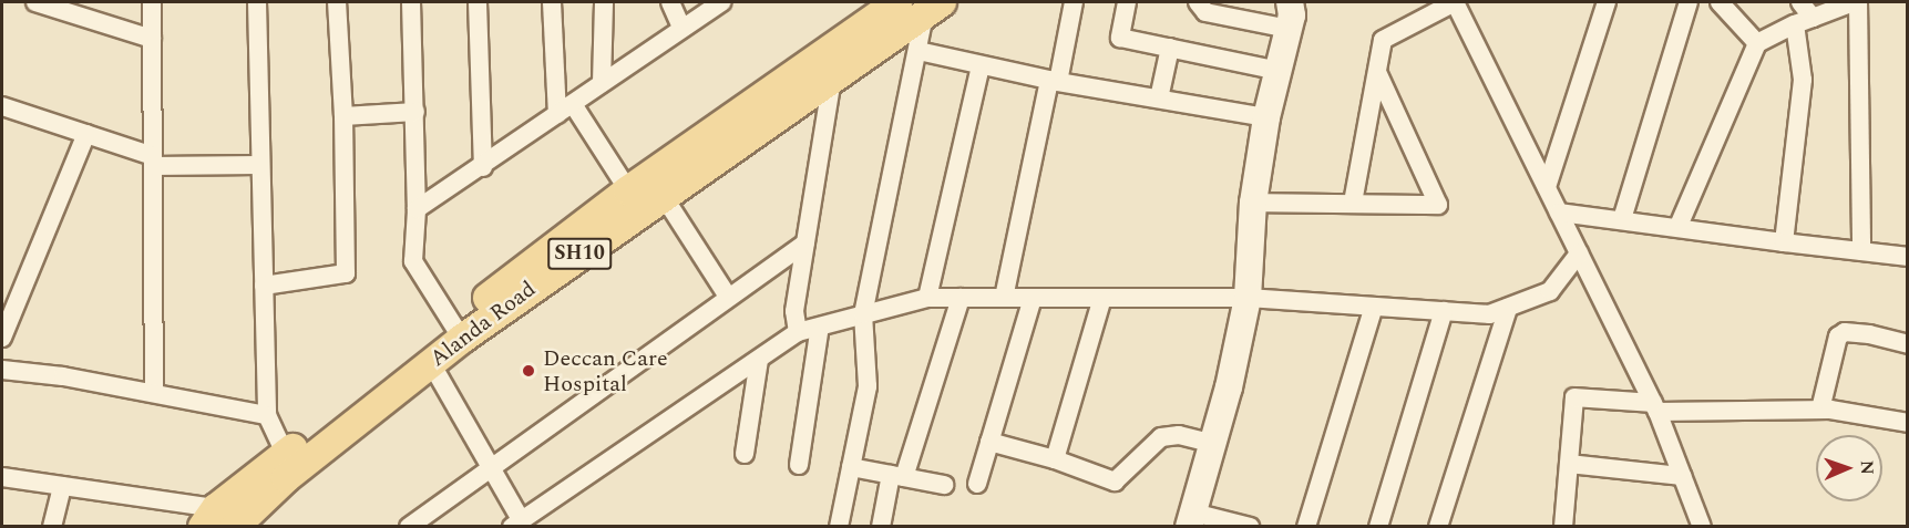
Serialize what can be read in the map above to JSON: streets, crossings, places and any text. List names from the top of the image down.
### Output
{
  "streets": {
    "main road": ["SH10", "Alanda Road"]
  },
  "places": ["Deccan Care Hospital"],
  "north": "right"
}
